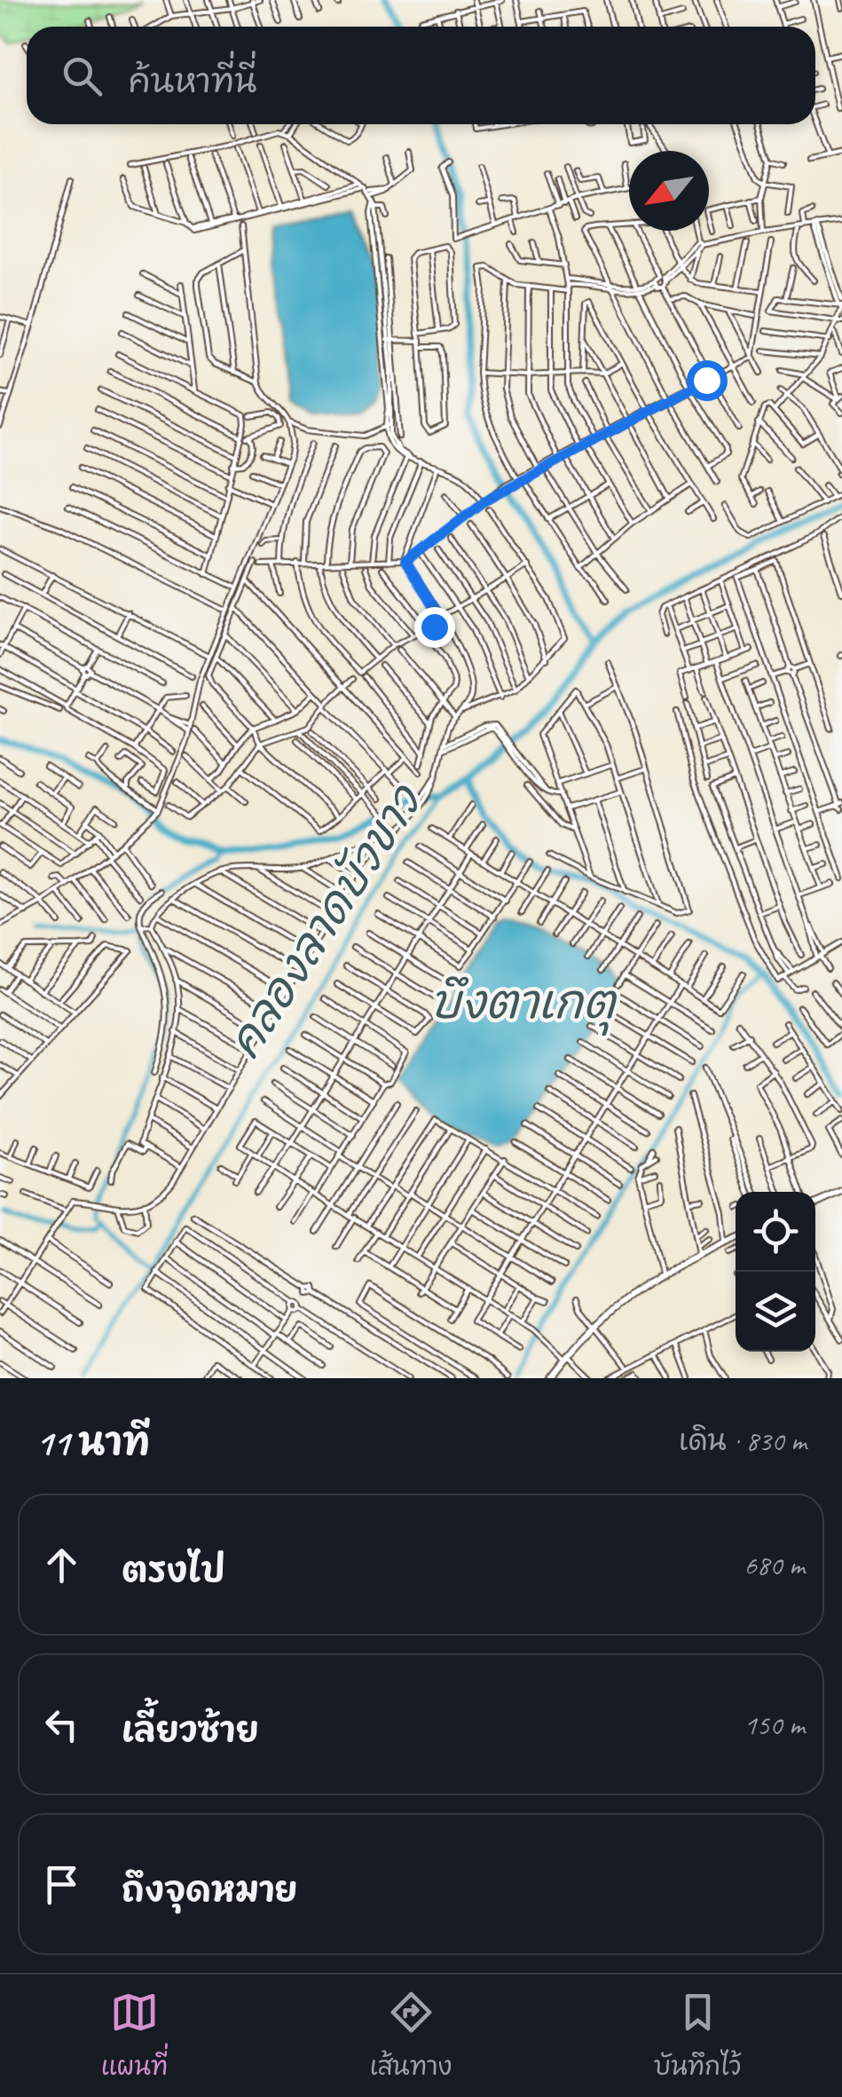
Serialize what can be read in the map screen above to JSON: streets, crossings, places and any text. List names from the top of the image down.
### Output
{
  "water": ["คลองลาดบัวขาว", "บึงตาเกตุ"],
  "north": "bottom left",
  "page": {
    "search": "ค้นหาที่นี่",
    "heading": ["11 นาที", "เดิน · 830 m"],
    "list": [
      ["ตรงไป", "680 m"],
      ["เลี้ยวซ้าย", "150 m"],
      "ถึงจุดหมาย"
    ],
    "nav": ["แผนที่", "เส้นทาง", "บันทึกไว้"]
  }
}
